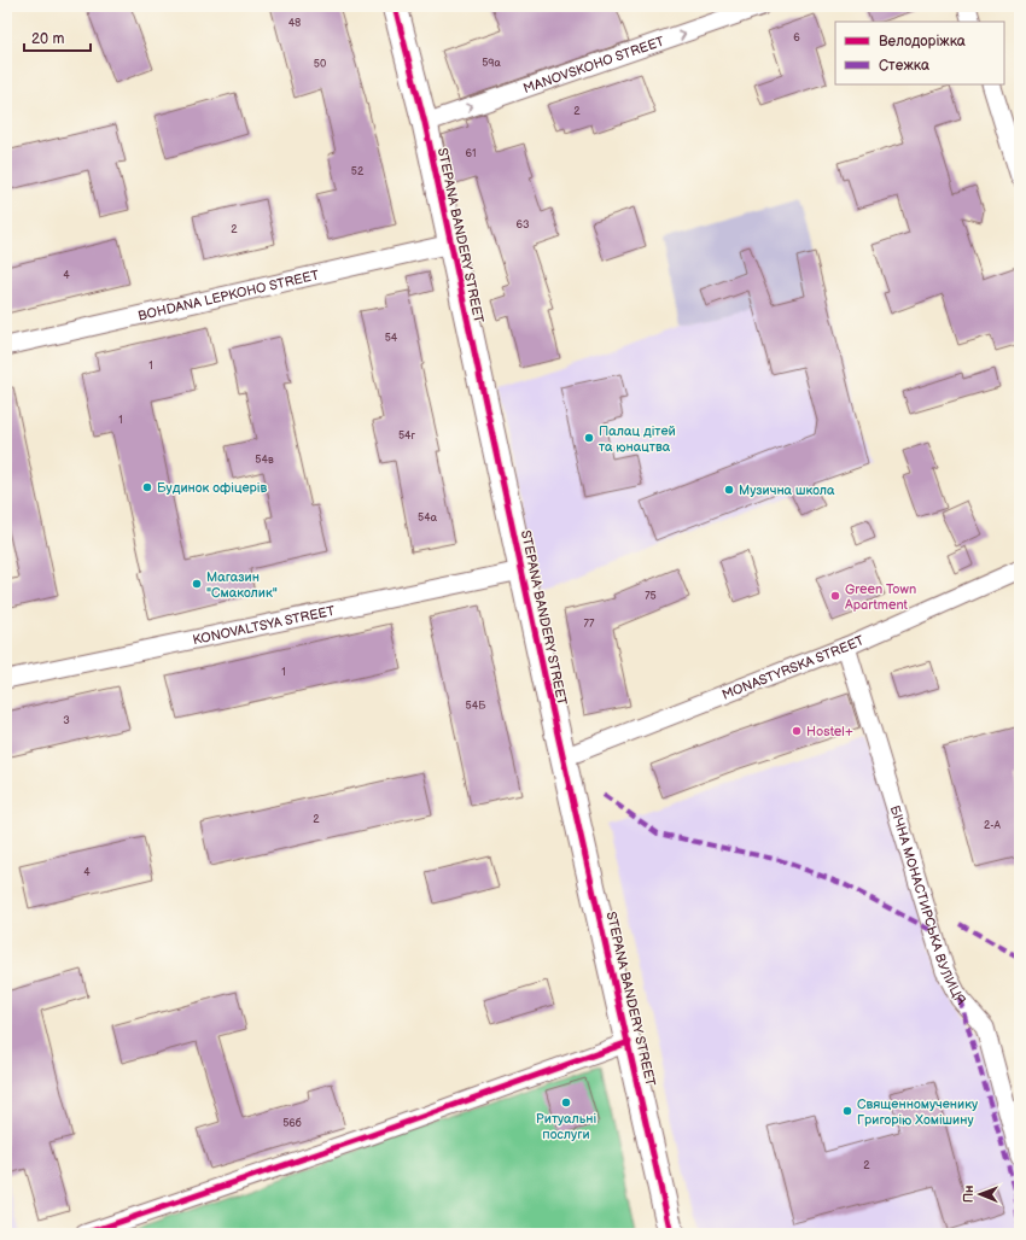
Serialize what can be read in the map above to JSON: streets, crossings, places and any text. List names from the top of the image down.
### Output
{
  "streets": {
    "street": [
      "MANOVSKOHO STREET",
      "STEPANA BANDERY STREET",
      "BOHDANA LEPKOHO STREET",
      "KONOVALTSYA STREET",
      "MONASTYRSKA STREET",
      "БІЧНА МОНАСТИРСЬКА ВУЛИЦЯ"
    ]
  },
  "crossings": [
    ["MANOVSKOHO STREET", "STEPANA BANDERY STREET"],
    ["STEPANA BANDERY STREET", "BOHDANA LEPKOHO STREET"],
    ["STEPANA BANDERY STREET", "KONOVALTSYA STREET"],
    ["STEPANA BANDERY STREET", "MONASTYRSKA STREET"],
    ["MONASTYRSKA STREET", "БІЧНА МОНАСТИРСЬКА ВУЛИЦЯ"]
  ],
  "one_way": ["MANOVSKOHO STREET"],
  "places": [
    "Палац дітей та юнацтва",
    "Будинок офіцерів",
    "Музична школа",
    "Магазин \"Смаколик\"",
    "Green Town Apartment",
    "Hostel+",
    "Ритуальні послуги",
    "Священномученику Григорію Хомішину"
  ],
  "house_numbers": [
    "48",
    "6",
    "59а",
    "50",
    "2",
    "61",
    "52",
    "63",
    "2",
    "4",
    "54",
    "1",
    "1",
    "54г",
    "54в",
    "54а",
    "75",
    "77",
    "1",
    "54Б",
    "3",
    "2",
    "2-А",
    "4",
    "56б",
    "2"
  ],
  "legend": ["Велодоріжка", "Стежка"],
  "scale_bar": "20 m",
  "north": "left"
}
